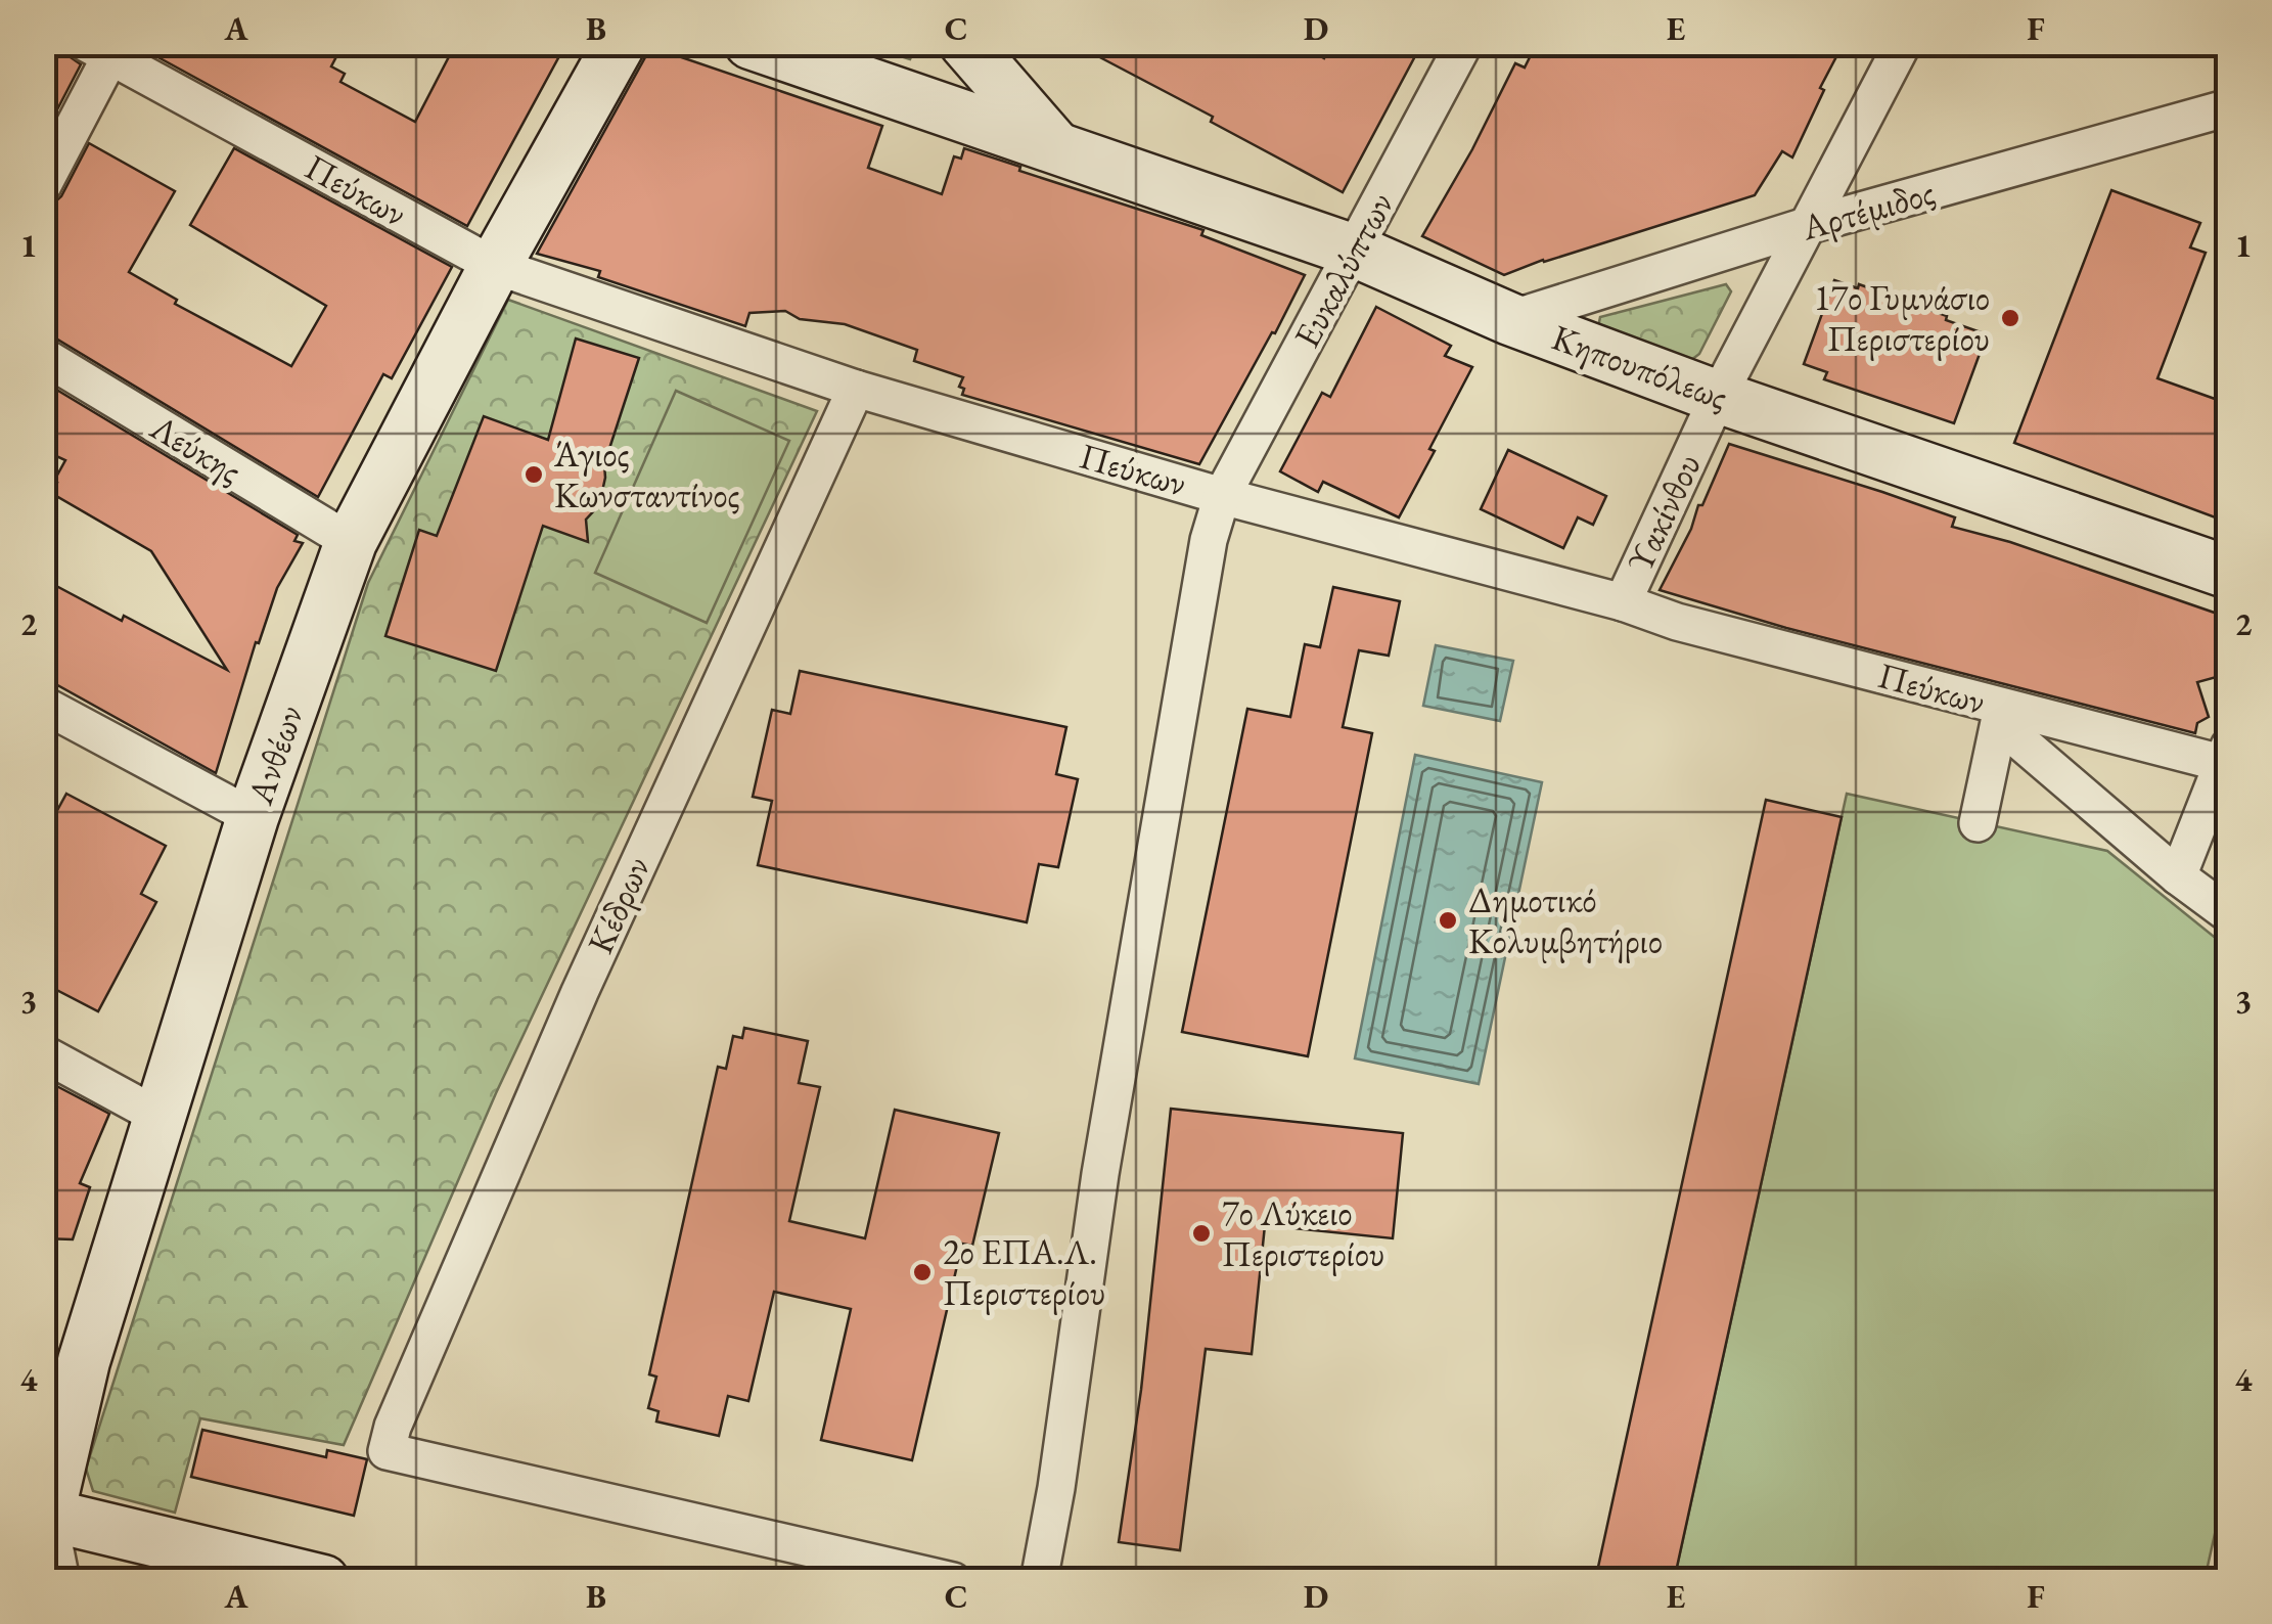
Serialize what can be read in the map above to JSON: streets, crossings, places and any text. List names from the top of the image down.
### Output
{
  "streets": {
    "street": [
      "Πεύκων",
      "Αρτέμιδος",
      "Ευκαλύπτων",
      "Κηπουπόλεως",
      "Λεύκης",
      "Υακίνθου",
      "Ανθέων",
      "Κέδρων"
    ]
  },
  "crossings": [
    ["Πεύκων", "Ευκαλύπτων"],
    ["Πεύκων", "Υακίνθου"],
    ["Πεύκων", "Ανθέων"],
    ["Πεύκων", "Κέδρων"],
    ["Αρτέμιδος", "Κηπουπόλεως"],
    ["Αρτέμιδος", "Υακίνθου"],
    ["Ευκαλύπτων", "Κηπουπόλεως"],
    ["Κηπουπόλεως", "Υακίνθου"],
    ["Λεύκης", "Ανθέων"]
  ],
  "places": [
    "17ο Γυμνάσιο Περιστερίου",
    "Άγιος Κωνσταντίνος",
    "Δημοτικό Κολυμβητήριο",
    "7ο Λύκειο Περιστερίου",
    "2ο ΕΠΑ.Λ. Περιστερίου"
  ],
  "grid": {
    "columns": [
      "A",
      "B",
      "C",
      "D",
      "E",
      "F"
    ],
    "rows": [
      "1",
      "2",
      "3",
      "4"
    ]
  }
}
